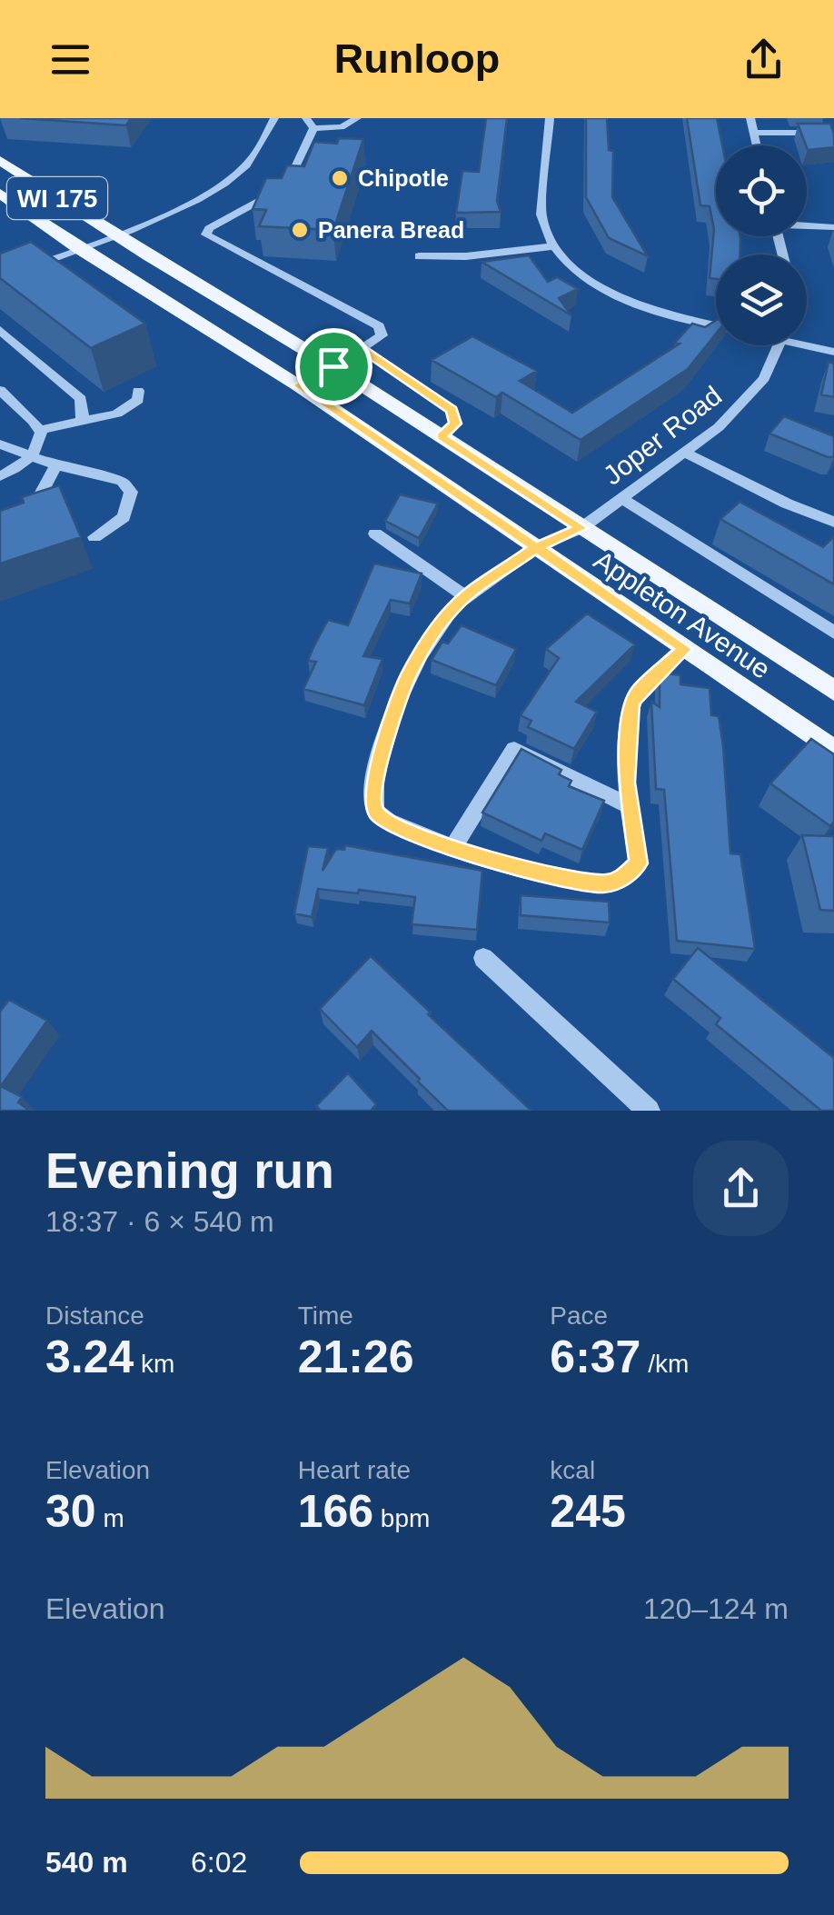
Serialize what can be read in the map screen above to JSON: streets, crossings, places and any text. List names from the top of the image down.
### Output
{
  "streets": {
    "main road": ["WI 175", "Appleton Avenue"],
    "street": ["Joper Road"]
  },
  "crossings": [
    ["Joper Road", "Appleton Avenue"]
  ],
  "places": ["Chipotle", "Panera Bread"],
  "page": {
    "header": "Runloop",
    "heading": ["Evening run", "18:37 · 6 × 540 m"],
    "stats": [
      ["Distance", "3.24 km"],
      ["Time", "21:26"],
      ["Pace", "6:37 /km"],
      ["Elevation", "30 m"],
      ["Heart rate", "166 bpm"],
      ["kcal", "245"]
    ],
    "chart": ["Elevation", "120–124 m"],
    "list": [
      {
        "name": "540 m",
        "note": "6:02"
      }
    ]
  }
}
